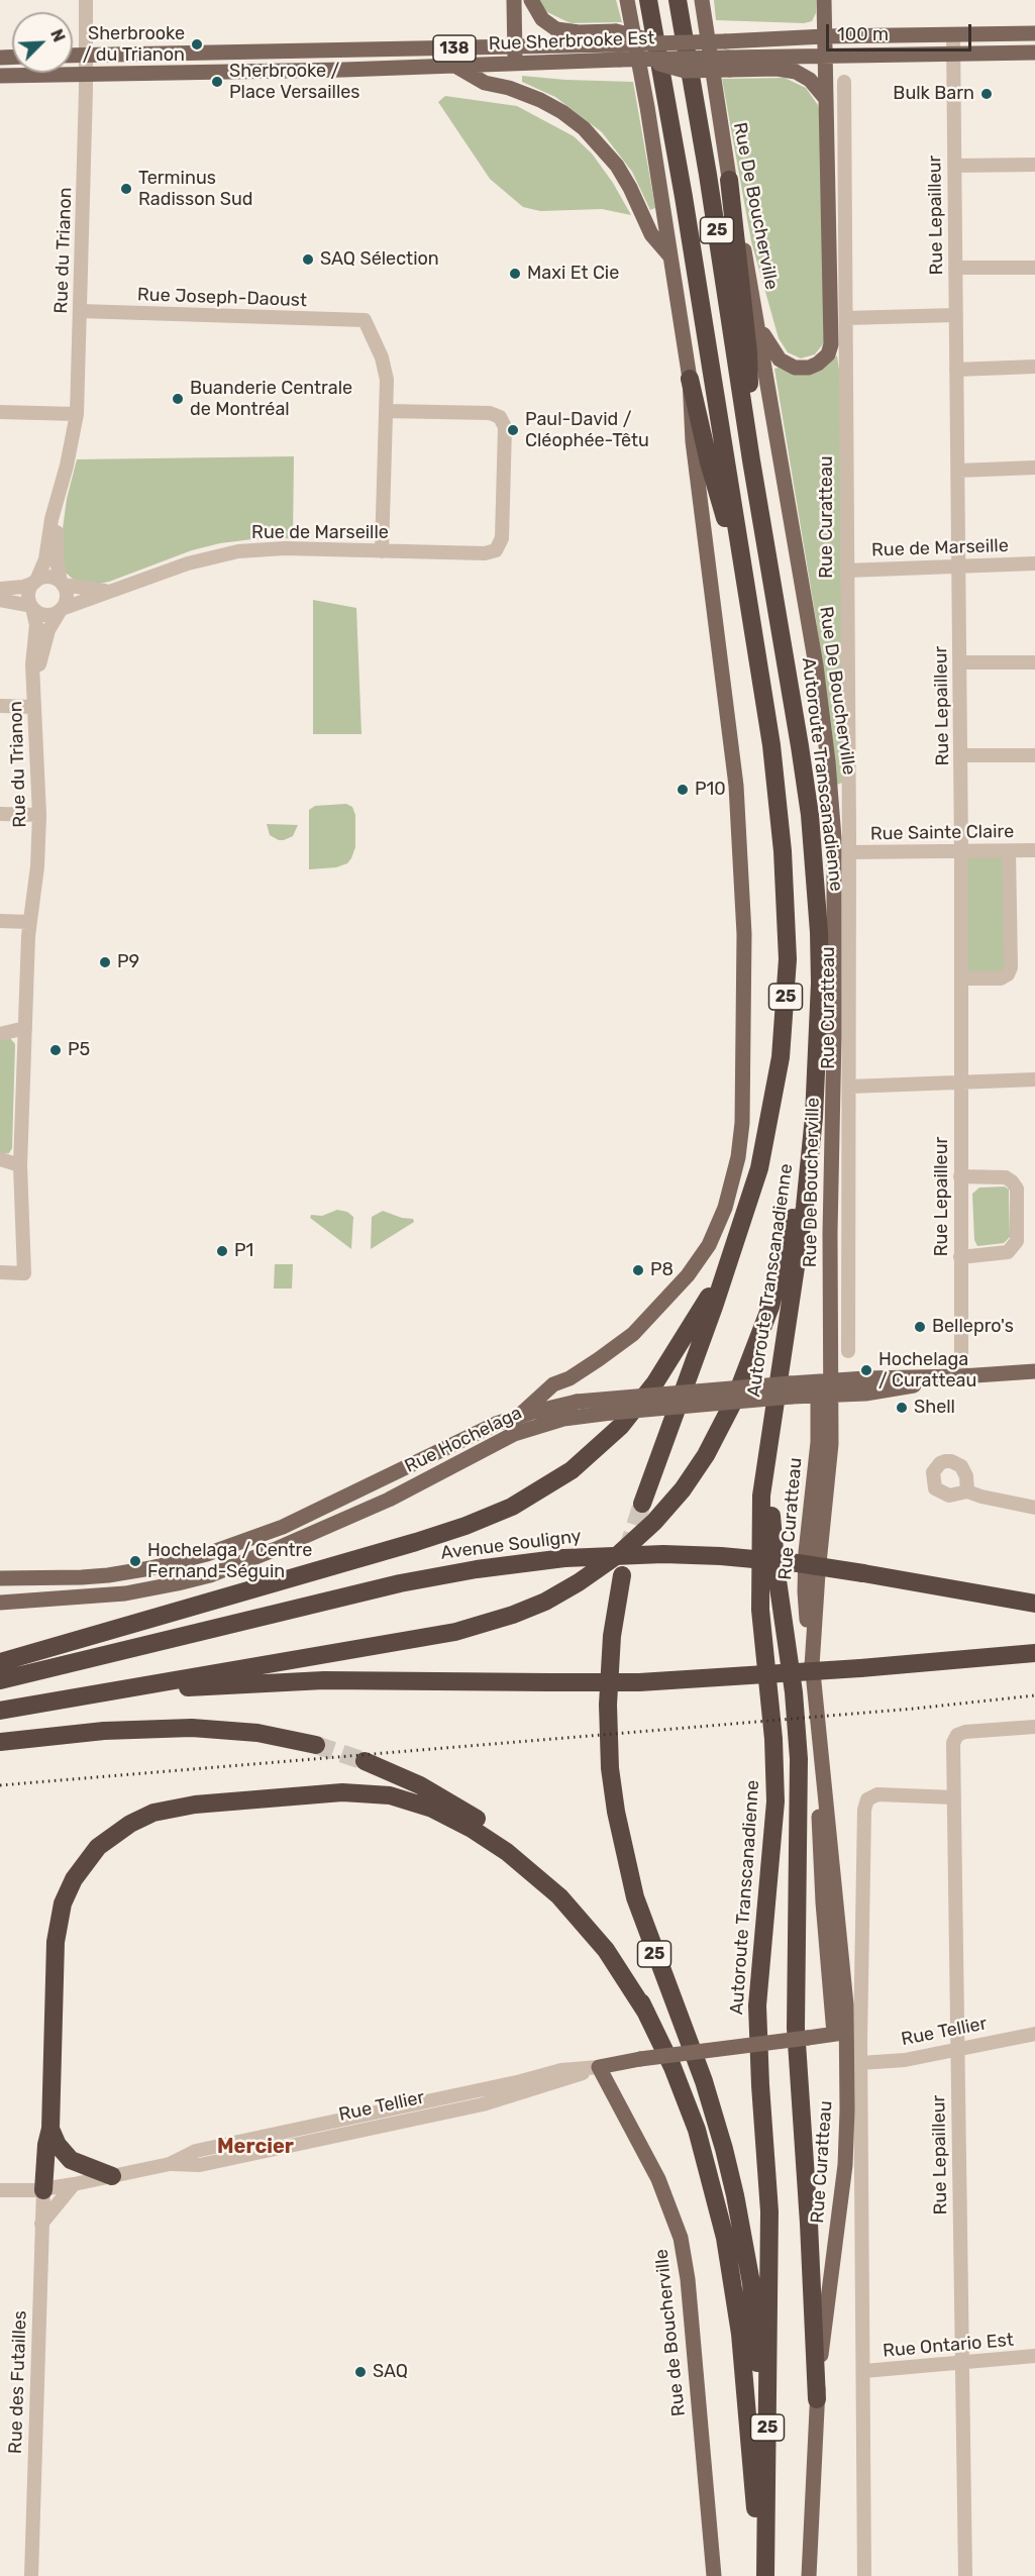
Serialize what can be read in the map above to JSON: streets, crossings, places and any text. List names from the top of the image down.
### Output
{
  "streets": {
    "highway": ["25", "Autoroute Transcanadienne", "Avenue Souligny"],
    "main road": [
      "Rue Sherbrooke Est",
      "138",
      "Rue De Boucherville",
      "Rue Curatteau",
      "Rue Hochelaga",
      "Rue Tellier",
      "Rue de Boucherville"
    ],
    "street": [
      "Rue Lepailleur",
      "Rue du Trianon",
      "Rue Joseph-Daoust",
      "Rue de Marseille",
      "Rue Sainte Claire",
      "Rue Ontario Est",
      "Rue des Futailles"
    ]
  },
  "crossings": [
    ["Rue Sherbrooke Est", "Rue Lepailleur"],
    ["Rue Sherbrooke Est", "Rue du Trianon"],
    ["Rue De Boucherville", "Rue Curatteau"],
    ["Rue De Boucherville", "Rue Hochelaga"],
    ["Rue Lepailleur", "Rue Curatteau"],
    ["Rue Lepailleur", "Rue de Marseille"],
    ["Rue Lepailleur", "Rue Sainte Claire"],
    ["Rue Lepailleur", "Rue Hochelaga"],
    ["Rue Lepailleur", "Rue Tellier"],
    ["Rue Lepailleur", "Rue Ontario Est"],
    ["Rue du Trianon", "Rue Joseph-Daoust"],
    ["Rue du Trianon", "Rue de Marseille"],
    ["Rue Joseph-Daoust", "Rue de Marseille"],
    ["Rue Curatteau", "Rue de Marseille"],
    ["Rue Curatteau", "Rue Sainte Claire"],
    ["Rue Curatteau", "Rue Hochelaga"],
    ["Rue Curatteau", "Rue Tellier"],
    ["Rue Curatteau", "Rue Ontario Est"],
    ["Autoroute Transcanadienne", "Rue Hochelaga"],
    ["Rue Tellier", "Rue de Boucherville"],
    ["Rue Tellier", "Rue des Futailles"]
  ],
  "districts": ["Mercier"],
  "places": [
    "Sherbrooke / du Trianon",
    "Sherbrooke / Place Versailles",
    "Bulk Barn",
    "Terminus Radisson Sud",
    "SAQ Sélection",
    "Maxi Et Cie",
    "Buanderie Centrale de Montréal",
    "Paul-David / Cléophée-Têtu",
    "P10",
    "P9",
    "P5",
    "P1",
    "P8",
    "Bellepro's",
    "Hochelaga / Curatteau",
    "Shell",
    "Hochelaga / Centre Fernand-Séguin",
    "SAQ"
  ],
  "scale_bar": "100 m",
  "north": "top right"
}
